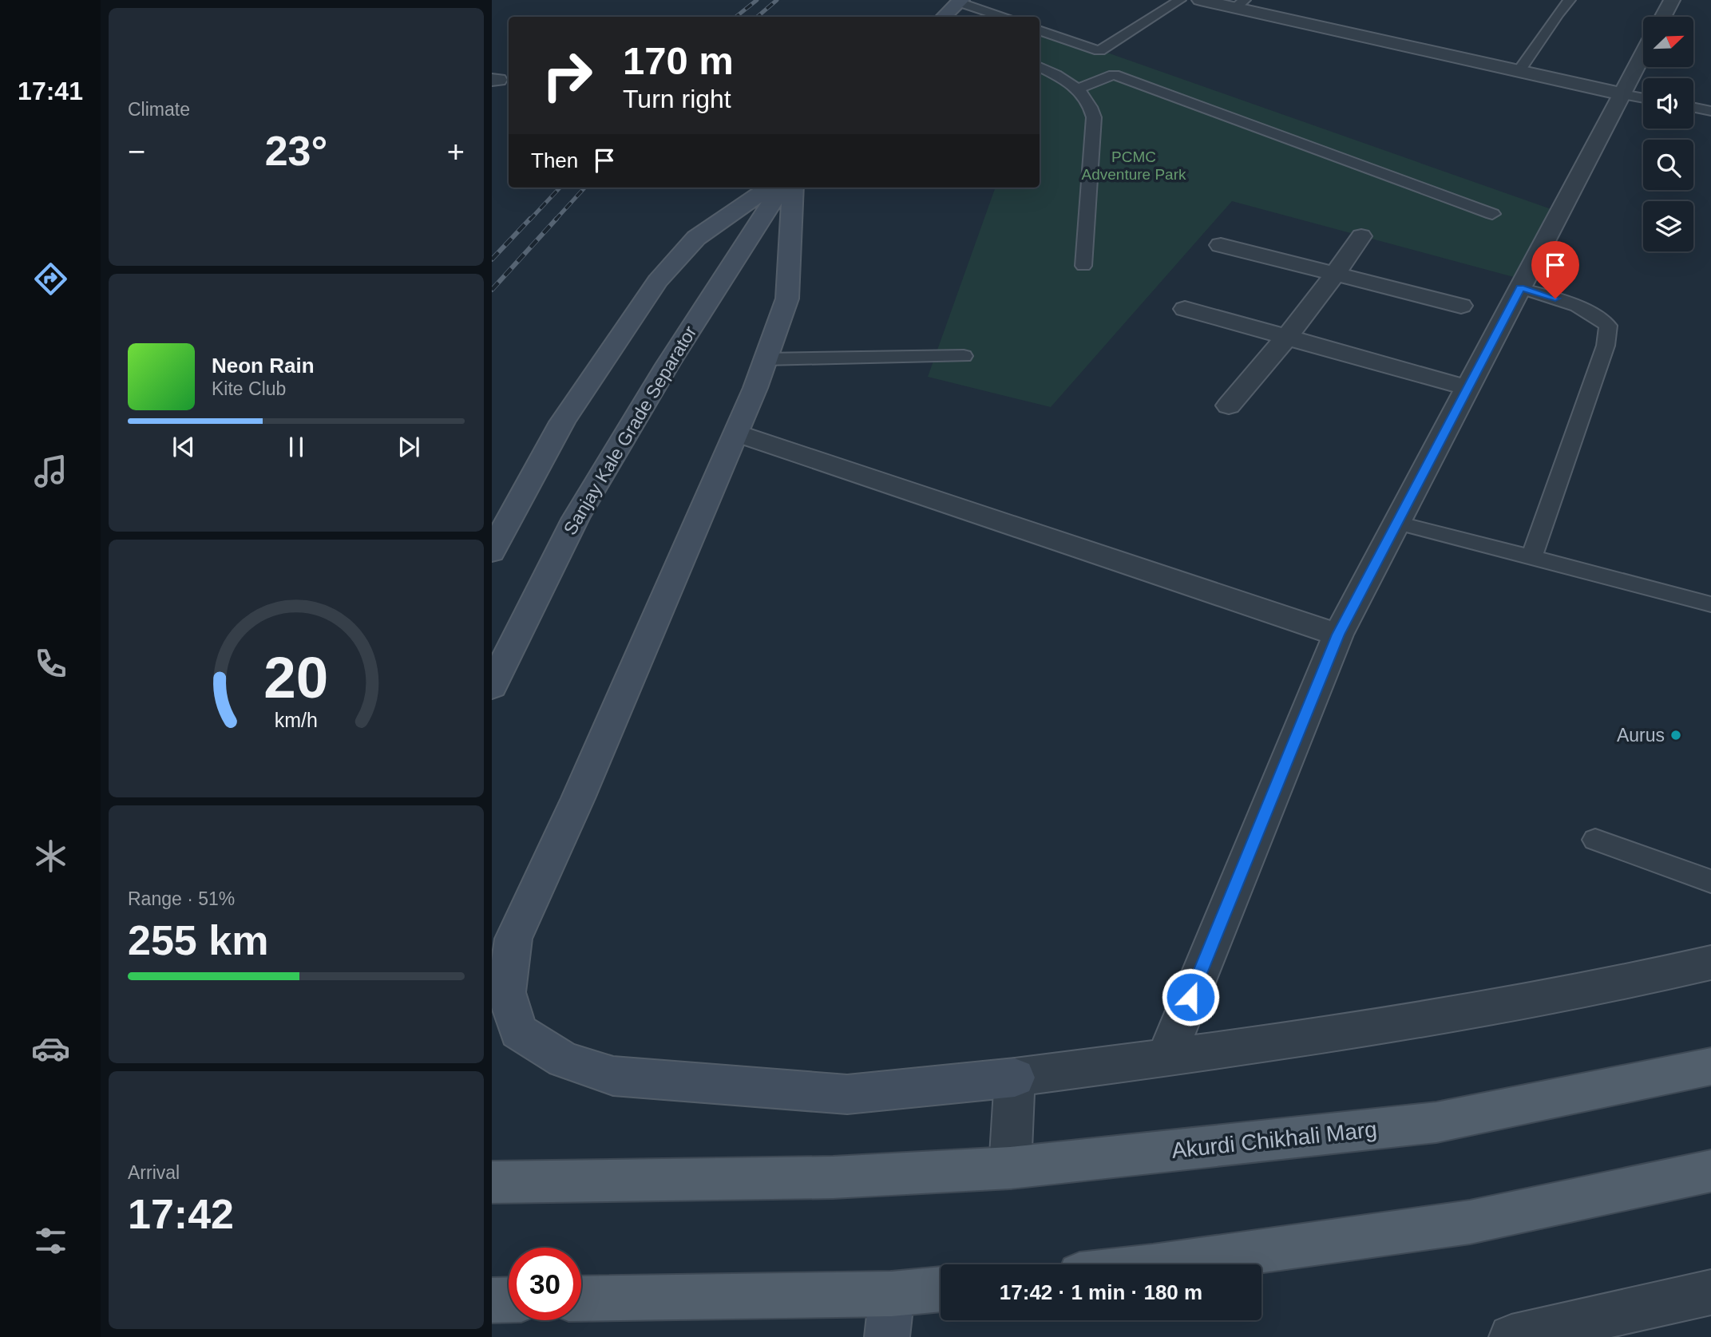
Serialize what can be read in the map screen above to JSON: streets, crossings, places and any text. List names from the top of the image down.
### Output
{
  "streets": {
    "main road": ["Sanjay Kale Grade Separator", "Akurdi Chikhali Marg"]
  },
  "parks": ["PCMC Adventure Park"],
  "places": ["Aurus"],
  "north": "top right",
  "page": {
    "tabs": "17:41",
    "tile": [
      "Climate",
      ["Range · 51%", "255 km"],
      ["Arrival", "17:42"]
    ],
    "turn": ["170 m", "Turn right"],
    "heat": ["−", "23°", "+"],
    "then": "Then",
    "song": ["Neon Rain", "Kite Club"],
    "limit": "30",
    "trip": "17:42 · 1 min · 180 m",
    "gauge": ["20", "km/h"]
  }
}
